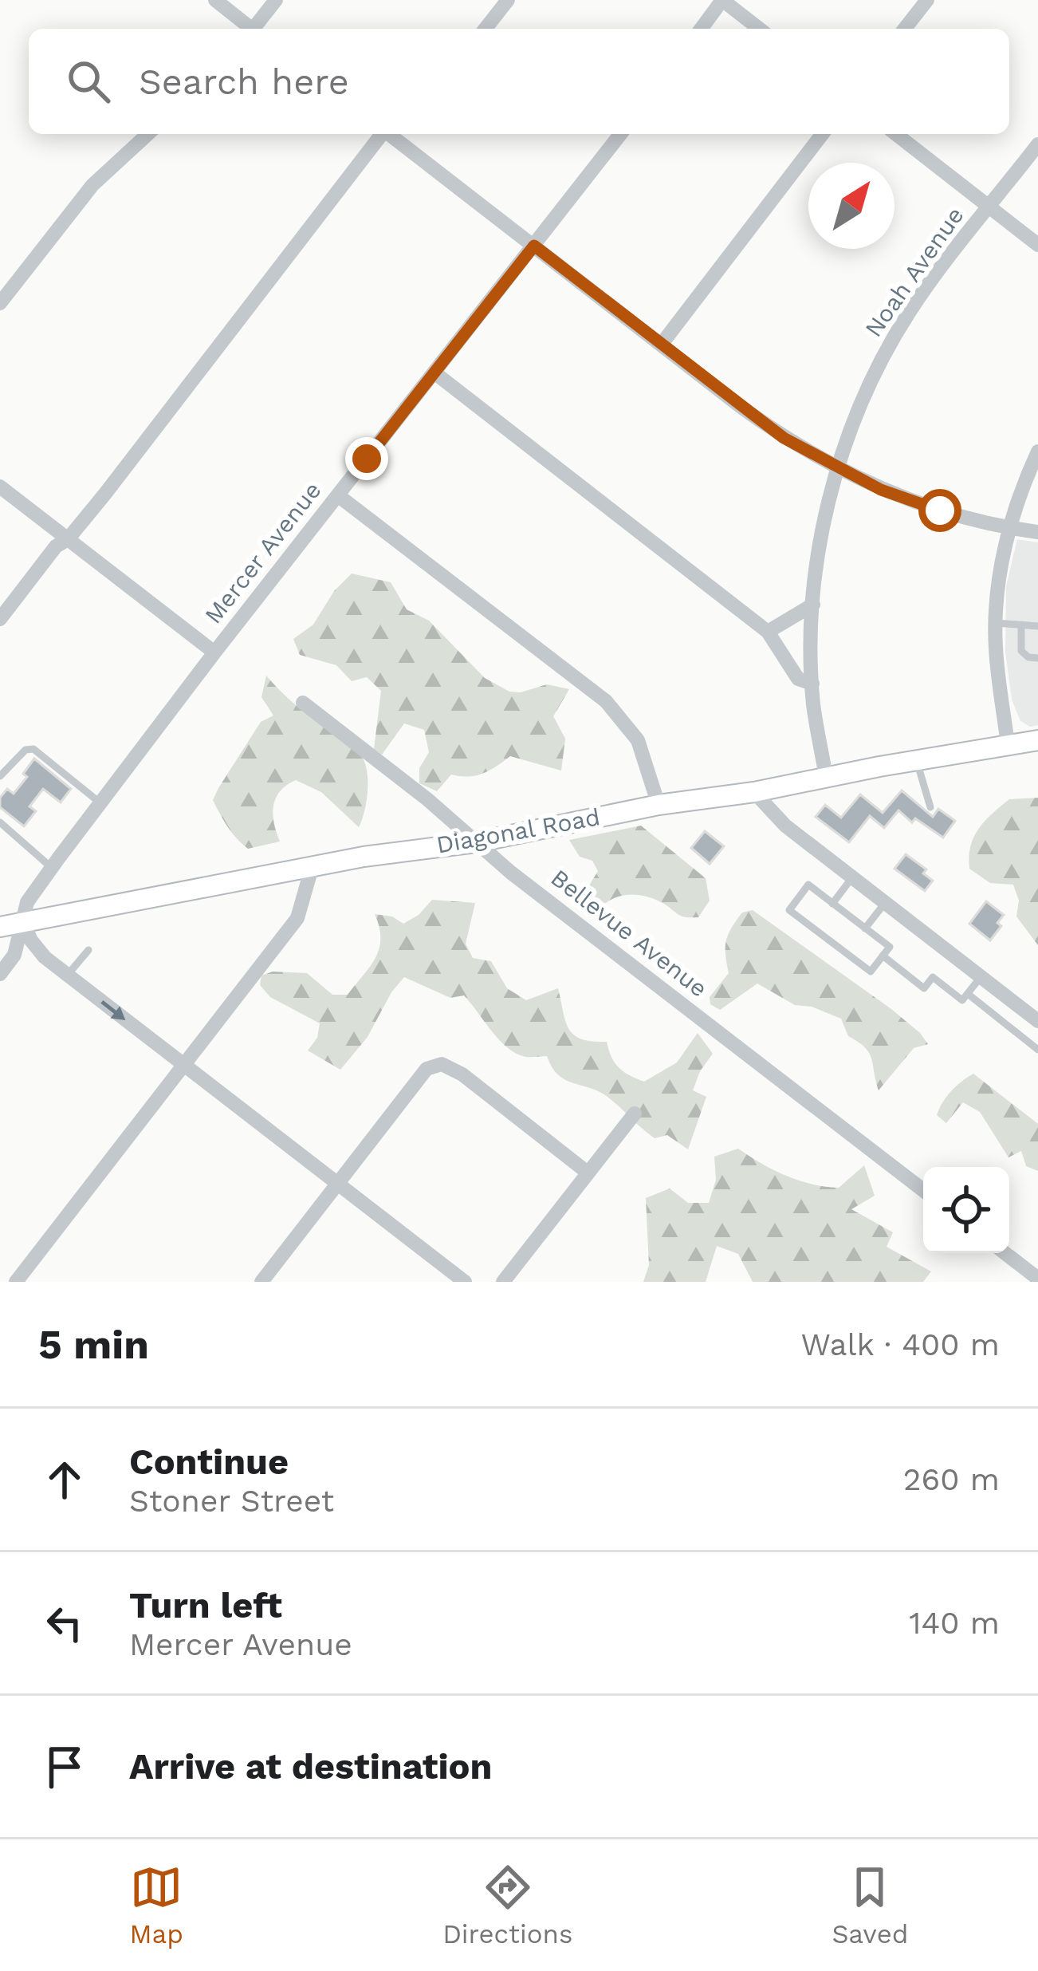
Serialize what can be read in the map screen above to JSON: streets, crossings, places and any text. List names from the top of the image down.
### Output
{
  "streets": {
    "street": [
      "Noah Avenue",
      "Mercer Avenue",
      "Diagonal Road",
      "Bellevue Avenue"
    ]
  },
  "crossings": [
    ["Noah Avenue", "Diagonal Road"],
    ["Mercer Avenue", "Diagonal Road"],
    ["Diagonal Road", "Bellevue Avenue"]
  ],
  "north": "top right",
  "page": {
    "search": "Search here",
    "heading": ["5 min", "Walk · 400 m"],
    "list": [
      ["Continue", "Stoner Street", "260 m"],
      ["Turn left", "Mercer Avenue", "140 m"],
      "Arrive at destination"
    ],
    "nav": ["Map", "Directions", "Saved"]
  }
}
